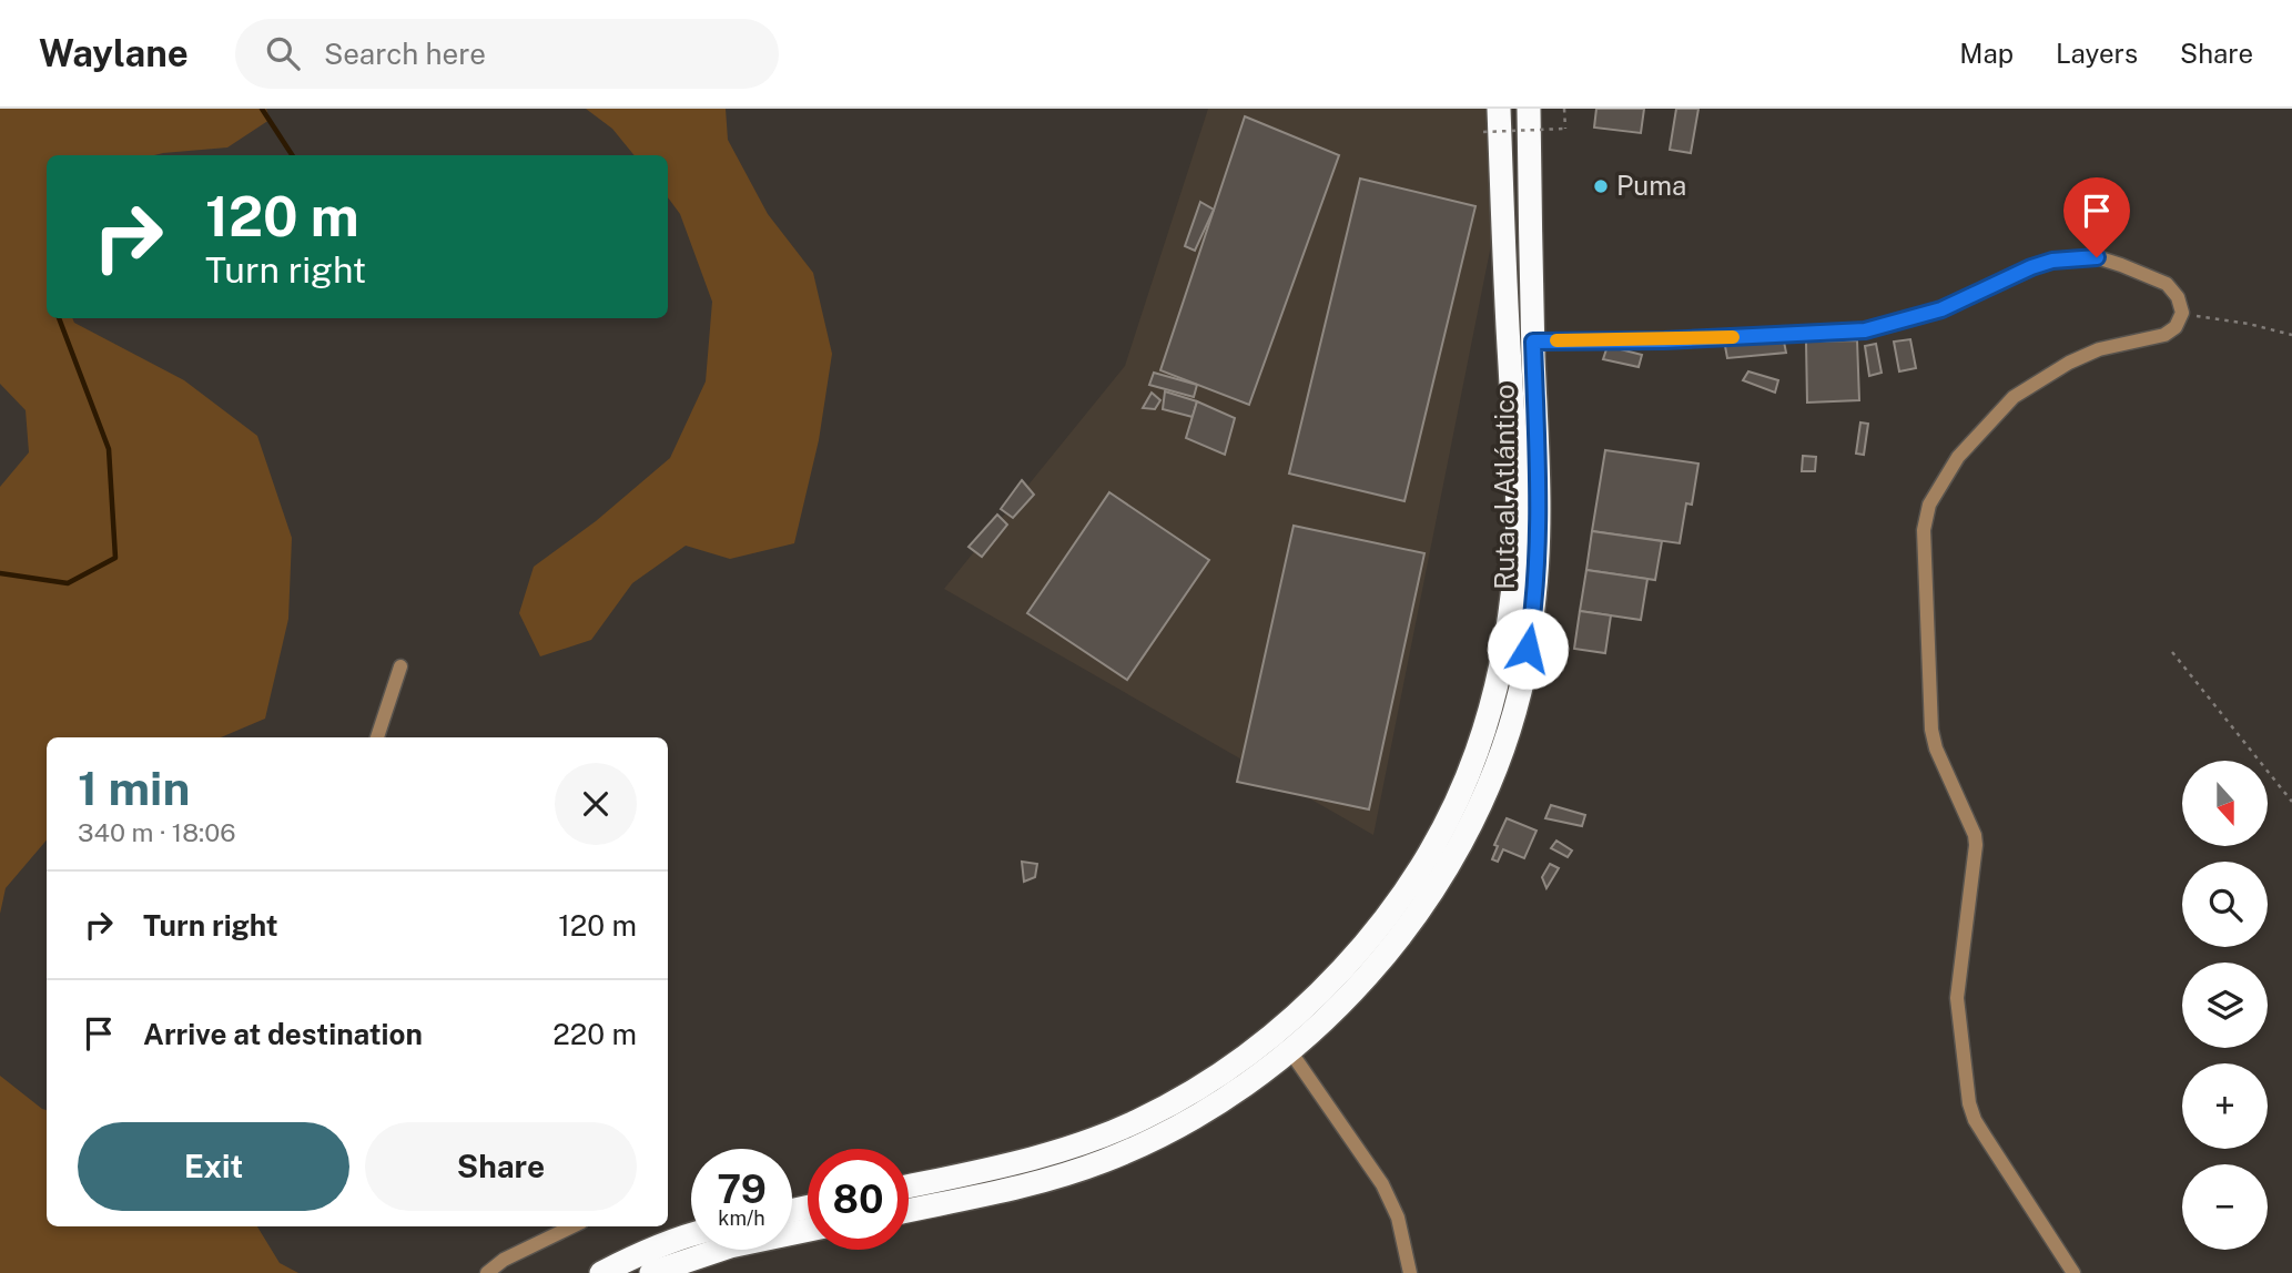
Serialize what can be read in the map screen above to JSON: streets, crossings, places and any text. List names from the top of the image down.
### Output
{
  "streets": {
    "highway": ["Ruta al Atlántico"]
  },
  "places": ["Puma"],
  "north": "bottom",
  "page": {
    "header": "Waylane",
    "search": "Search here",
    "nav": ["Map", "Layers", "Share"],
    "turn": ["120 m", "Turn right"],
    "heading": ["1 min", "340 m · 18:06"],
    "map_buttons": ["+", "−"],
    "list": [
      {
        "name": "Turn right",
        "value": "120 m"
      },
      {
        "name": "Arrive at destination",
        "value": "220 m"
      }
    ],
    "buttons": ["Exit", "Share"],
    "speed": "79 km/h",
    "limit": "80"
  }
}
